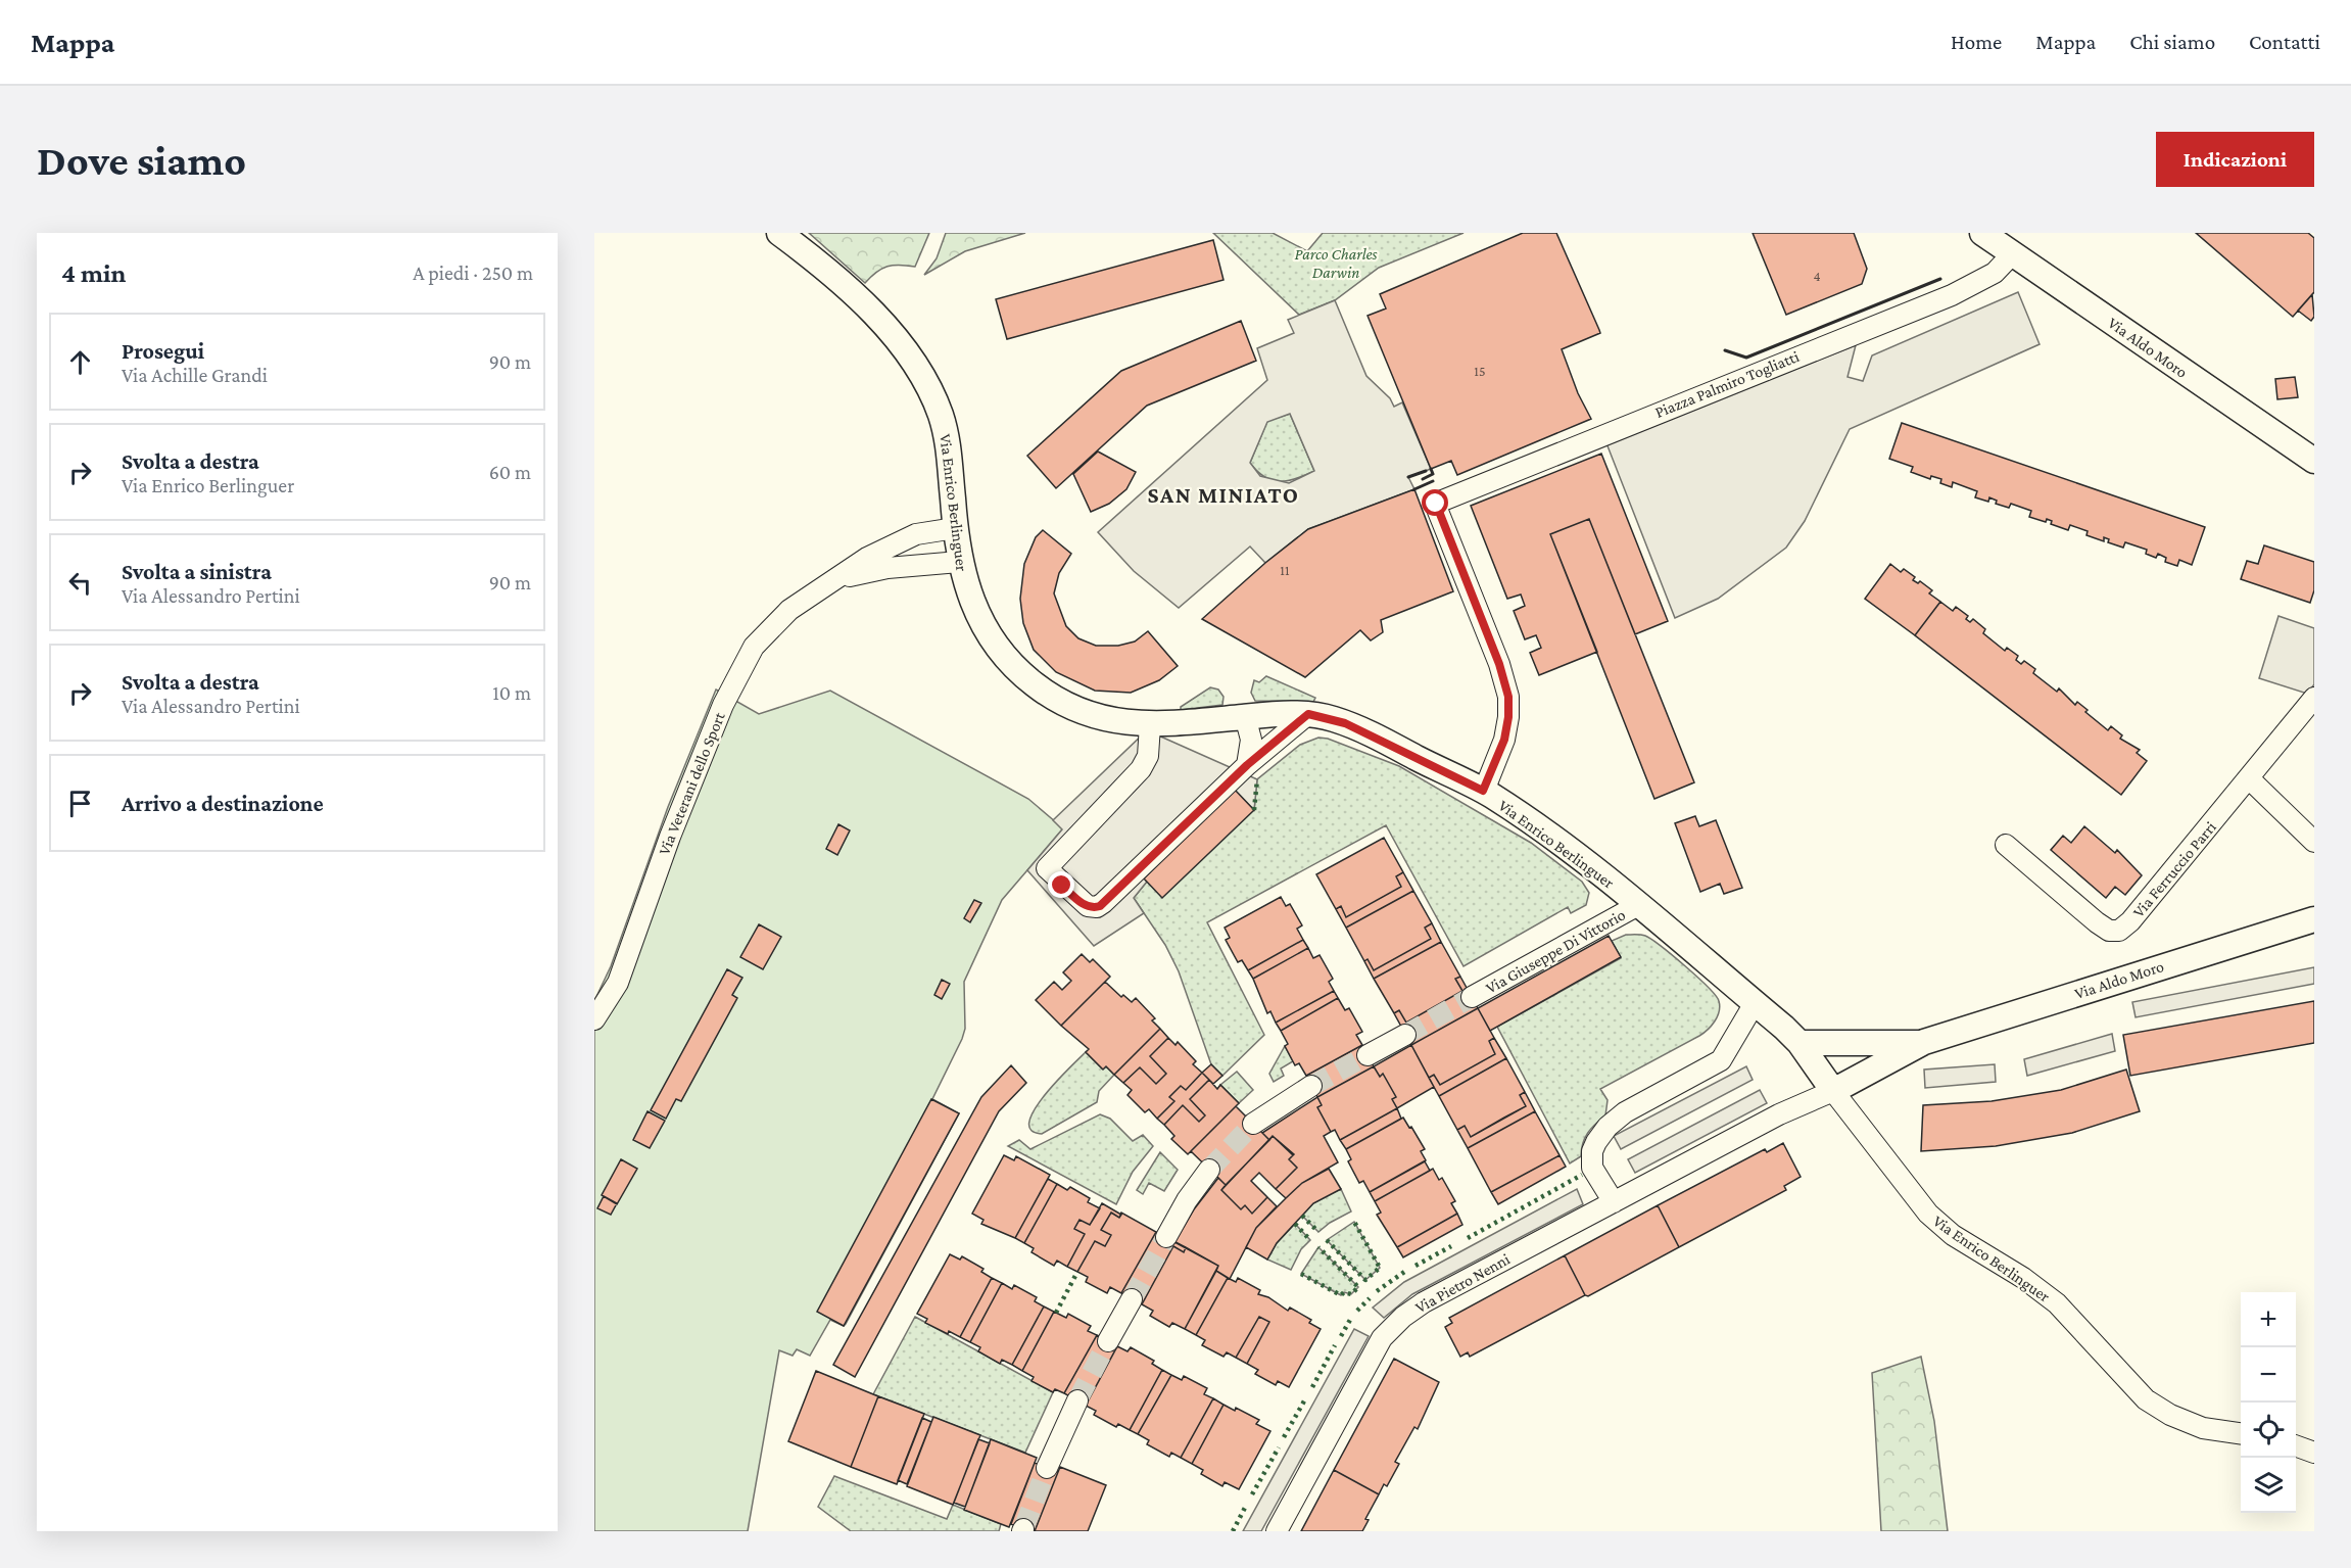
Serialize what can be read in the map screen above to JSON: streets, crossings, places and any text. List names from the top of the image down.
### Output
{
  "streets": {
    "street": [
      "Via Aldo Moro",
      "Piazza Palmiro Togliatti",
      "Via Enrico Berlinguer",
      "Via Veterani dello Sport",
      "Via Ferruccio Parri",
      "Via Giuseppe Di Vittorio",
      "Via Pietro Nenni"
    ]
  },
  "crossings": [
    ["Via Aldo Moro", "Piazza Palmiro Togliatti"],
    ["Via Aldo Moro", "Via Enrico Berlinguer"],
    ["Via Aldo Moro", "Via Pietro Nenni"],
    ["Piazza Palmiro Togliatti", "Via Enrico Berlinguer"],
    ["Via Enrico Berlinguer", "Via Veterani dello Sport"],
    ["Via Enrico Berlinguer", "Via Giuseppe Di Vittorio"],
    ["Via Enrico Berlinguer", "Via Pietro Nenni"]
  ],
  "districts": ["SAN MINIATO"],
  "parks": ["Parco Charles Darwin"],
  "house_numbers": ["4", "15", "11"],
  "page": {
    "header": "Mappa",
    "nav": [
      "Home",
      "Mappa",
      "Chi siamo",
      "Contatti"
    ],
    "buttons": "Indicazioni",
    "title": "Dove siamo",
    "heading": ["4 min", "A piedi · 250 m"],
    "list": [
      ["Prosegui", "Via Achille Grandi", "90 m"],
      ["Svolta a destra", "Via Enrico Berlinguer", "60 m"],
      ["Svolta a sinistra", "Via Alessandro Pertini", "90 m"],
      ["Svolta a destra", "Via Alessandro Pertini", "10 m"],
      "Arrivo a destinazione"
    ],
    "map_buttons": ["+", "−"]
  }
}
